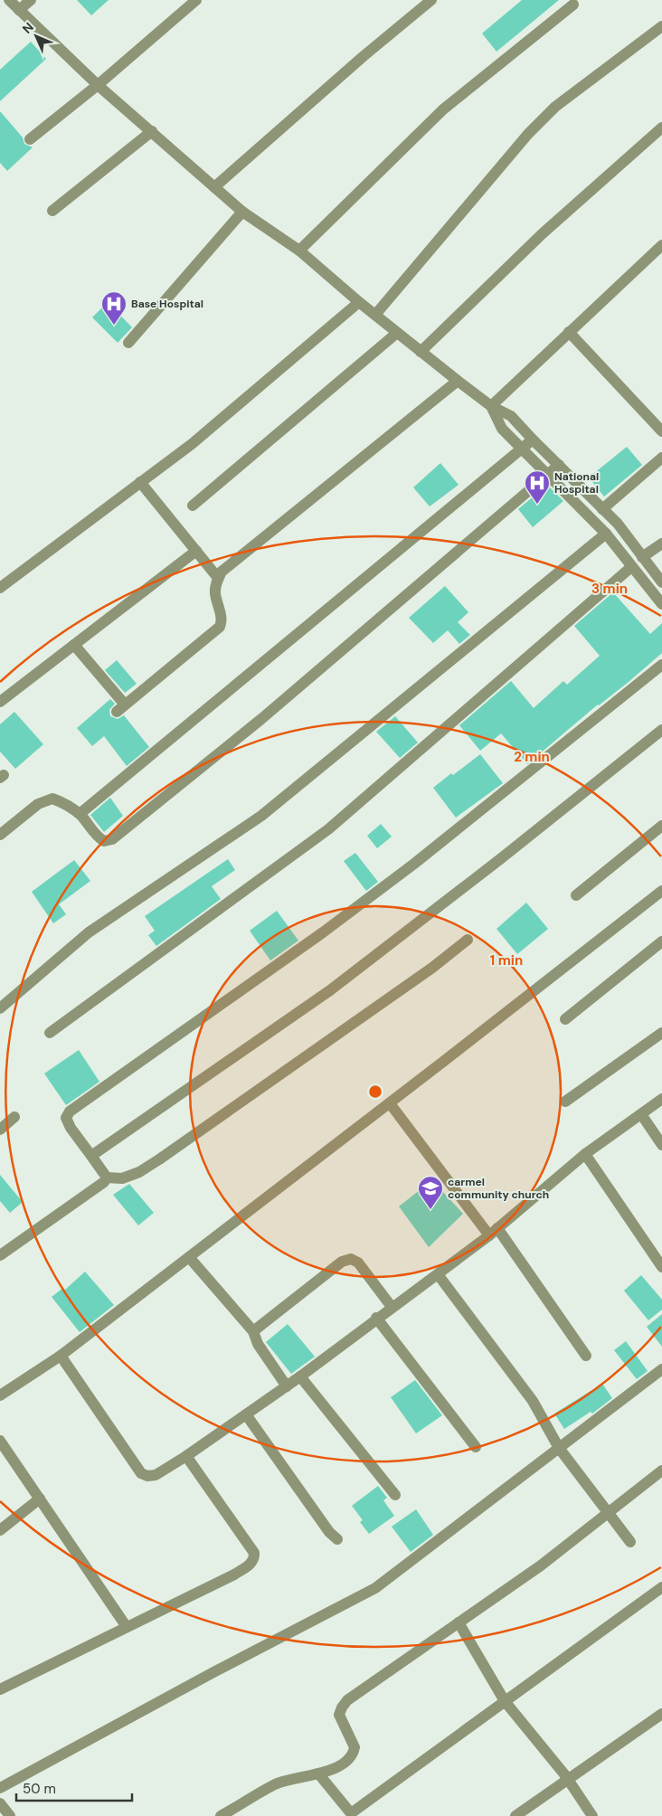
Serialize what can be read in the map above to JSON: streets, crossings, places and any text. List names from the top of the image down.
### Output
{
  "places": {
    "hospital": ["Base Hospital", "National Hospital"],
    "school or university": ["carmel community church"]
  },
  "scale_bar": "50 m",
  "north": "top left",
  "rings": ["3 min", "2 min", "1 min"]
}
